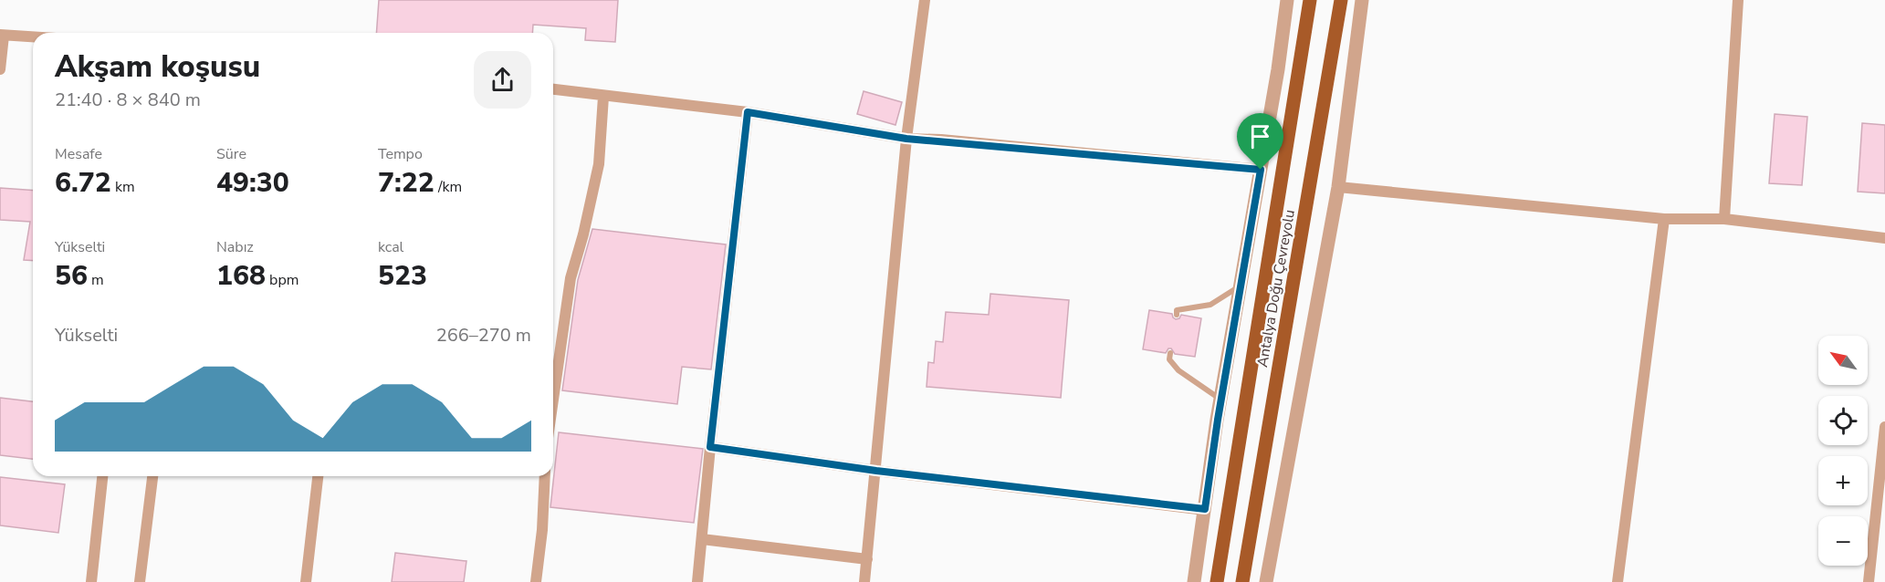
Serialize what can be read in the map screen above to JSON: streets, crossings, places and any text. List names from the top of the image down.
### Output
{
  "streets": {
    "main road": ["Antalya Doğu Çevreyolu"]
  },
  "north": "top left",
  "page": {
    "heading": ["Akşam koşusu", "21:40 · 8 × 840 m"],
    "stats": [
      ["Mesafe", "6.72 km"],
      ["Süre", "49:30"],
      ["Tempo", "7:22 /km"],
      ["Yükselti", "56 m"],
      ["Nabız", "168 bpm"],
      ["kcal", "523"]
    ],
    "chart": ["Yükselti", "266–270 m"],
    "map_buttons": ["+", "−"]
  }
}
